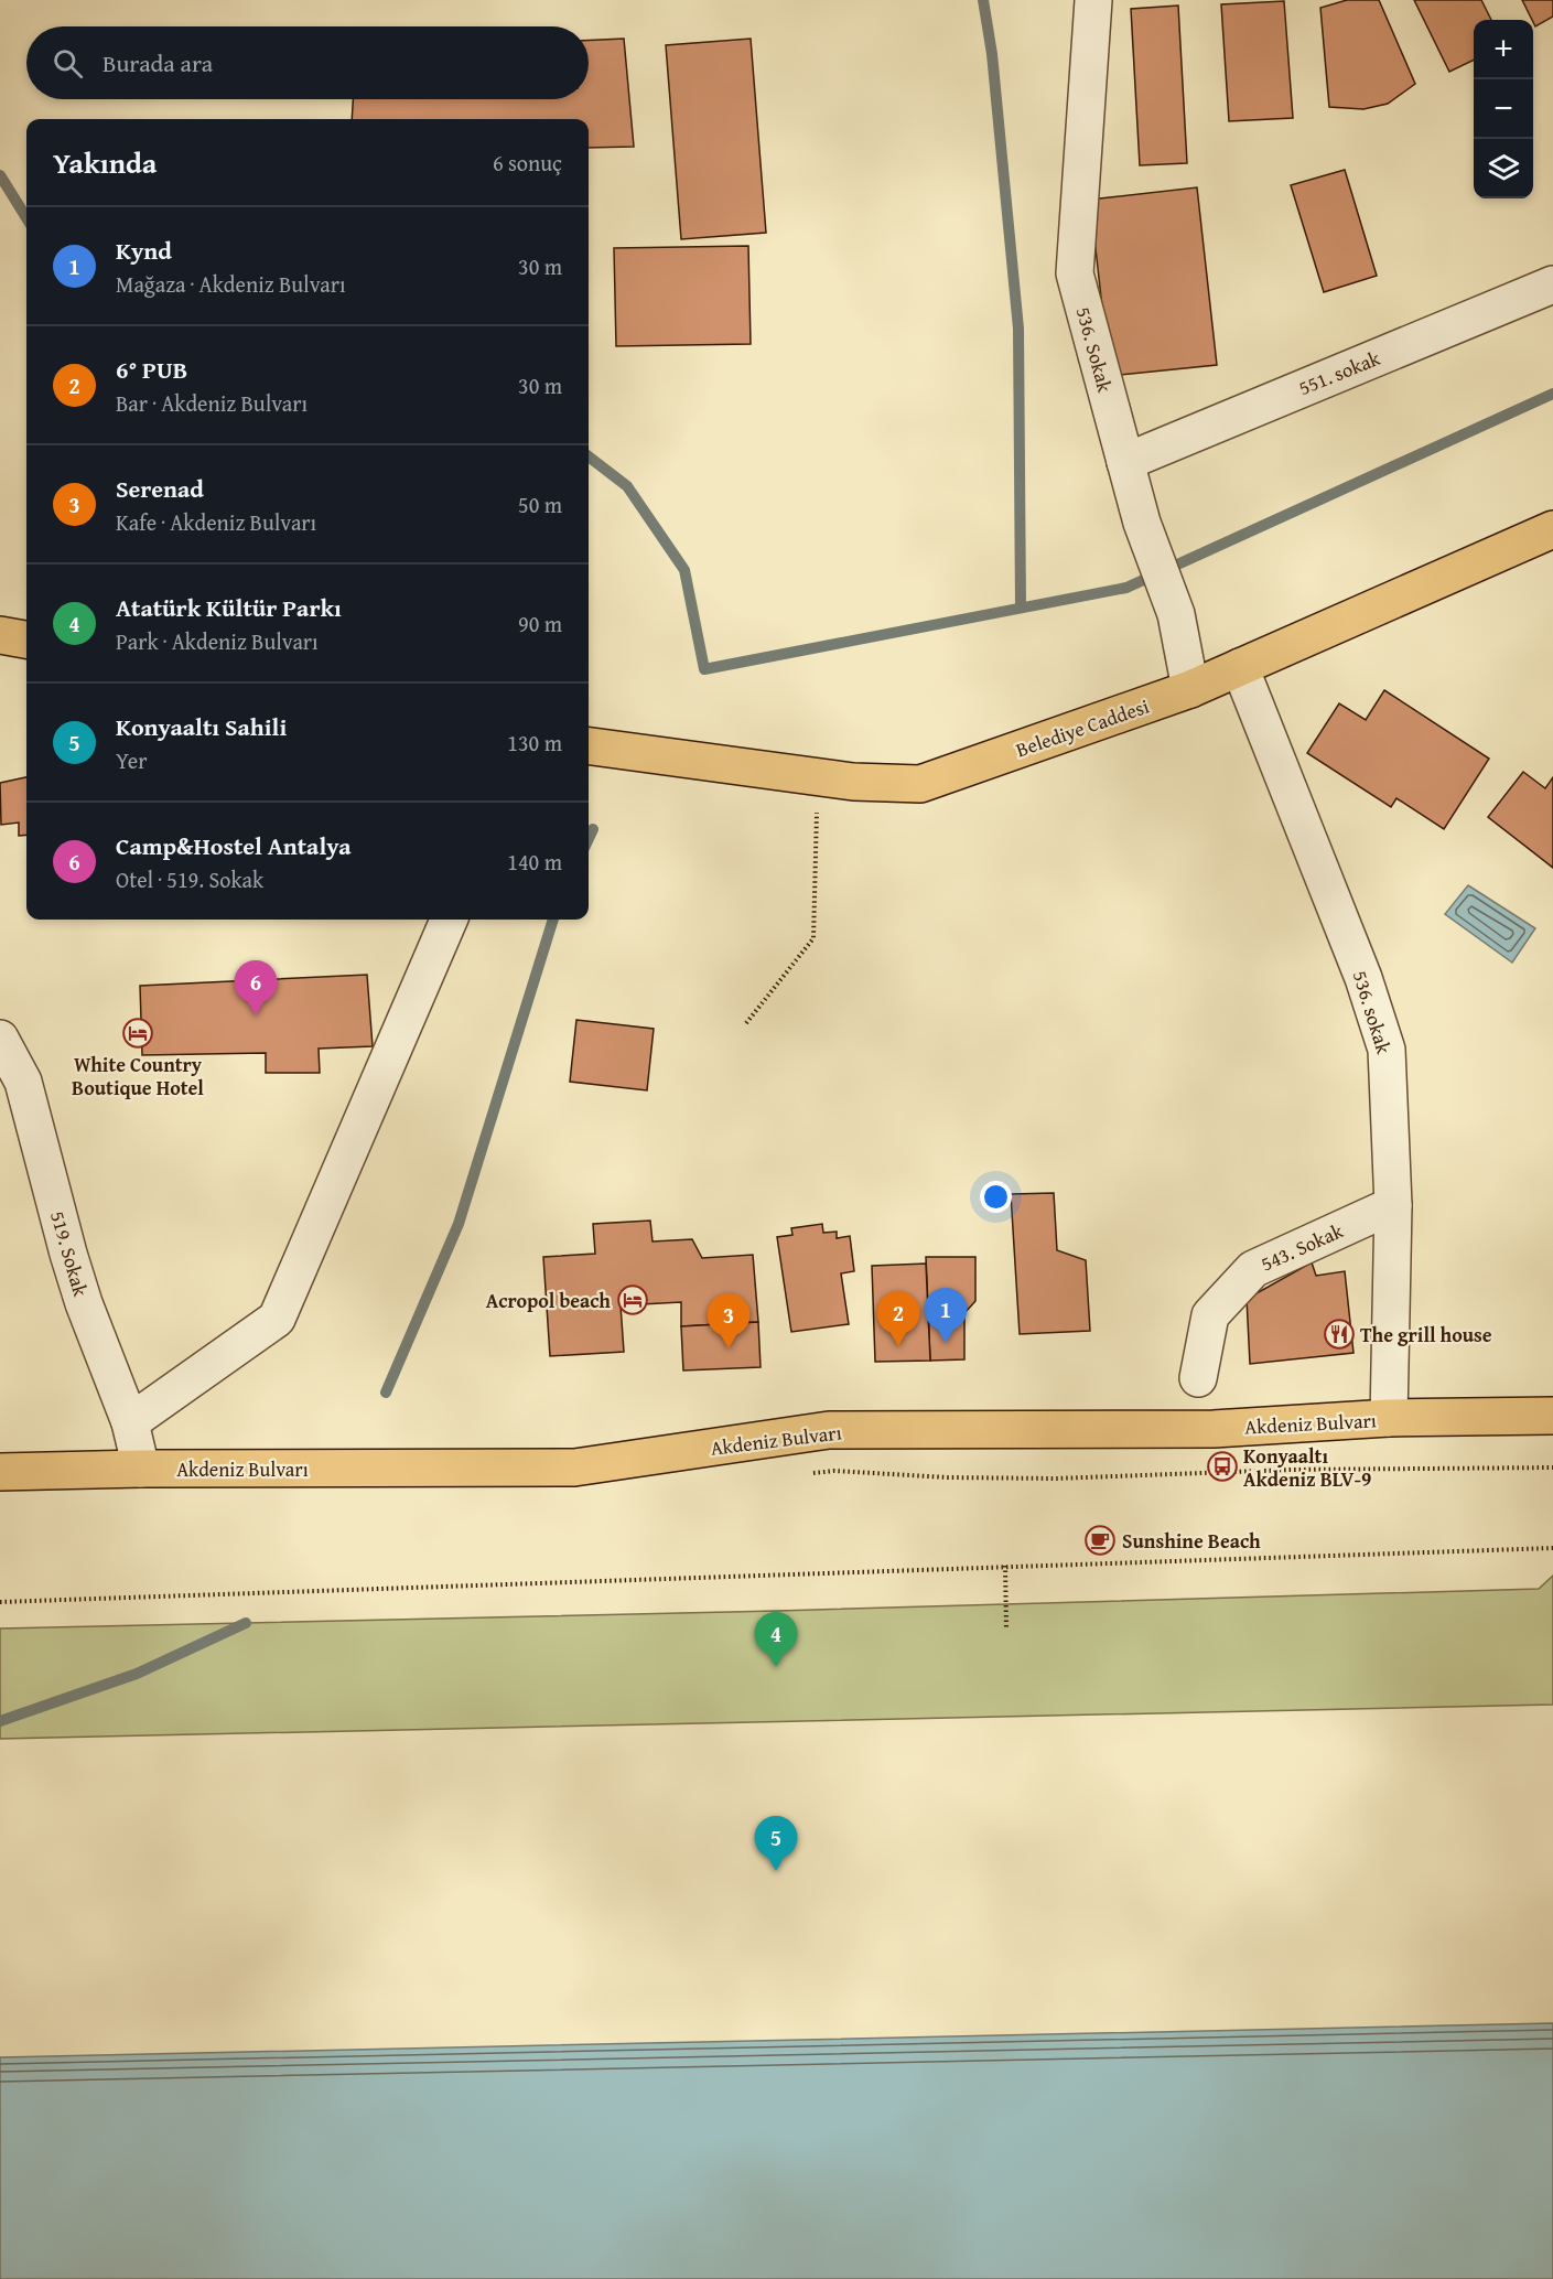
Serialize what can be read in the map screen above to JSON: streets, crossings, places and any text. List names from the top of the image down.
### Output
{
  "streets": {
    "main road": ["Belediye Caddesi", "Akdeniz Bulvarı"],
    "street": [
      "536. Sokak",
      "551. sokak",
      "536. sokak",
      "543. Sokak",
      "519. Sokak"
    ]
  },
  "crossings": [
    ["536. Sokak", "551. sokak"],
    ["536. Sokak", "Belediye Caddesi"],
    ["Belediye Caddesi", "536. sokak"],
    ["536. sokak", "543. Sokak"],
    ["536. sokak", "Akdeniz Bulvarı"],
    ["519. Sokak", "Akdeniz Bulvarı"]
  ],
  "places": {
    "hotel": ["White Country Boutique Hotel", "Acropol beach"],
    "restaurant": ["The grill house"],
    "bus stop": ["Konyaaltı Akdeniz BLV-9"],
    "cafe": ["Sunshine Beach"]
  },
  "page": {
    "map_buttons": ["+", "−"],
    "search": "Burada ara",
    "heading": ["Yakında", "6 sonuç"],
    "list": [
      {
        "mark": "1",
        "name": "Kynd",
        "note": "Mağaza · Akdeniz Bulvarı",
        "value": "30 m"
      },
      {
        "mark": "2",
        "name": "6° PUB",
        "note": "Bar · Akdeniz Bulvarı",
        "value": "30 m"
      },
      {
        "mark": "3",
        "name": "Serenad",
        "note": "Kafe · Akdeniz Bulvarı",
        "value": "50 m"
      },
      {
        "mark": "4",
        "name": "Atatürk Kültür Parkı",
        "note": "Park · Akdeniz Bulvarı",
        "value": "90 m"
      },
      {
        "mark": "5",
        "name": "Konyaaltı Sahili",
        "note": "Yer",
        "value": "130 m"
      },
      {
        "mark": "6",
        "name": "Camp&Hostel Antalya",
        "note": "Otel · 519. Sokak",
        "value": "140 m"
      }
    ],
    "pins": [
      "6",
      "1",
      "2",
      "3",
      "4",
      "5"
    ]
  }
}
